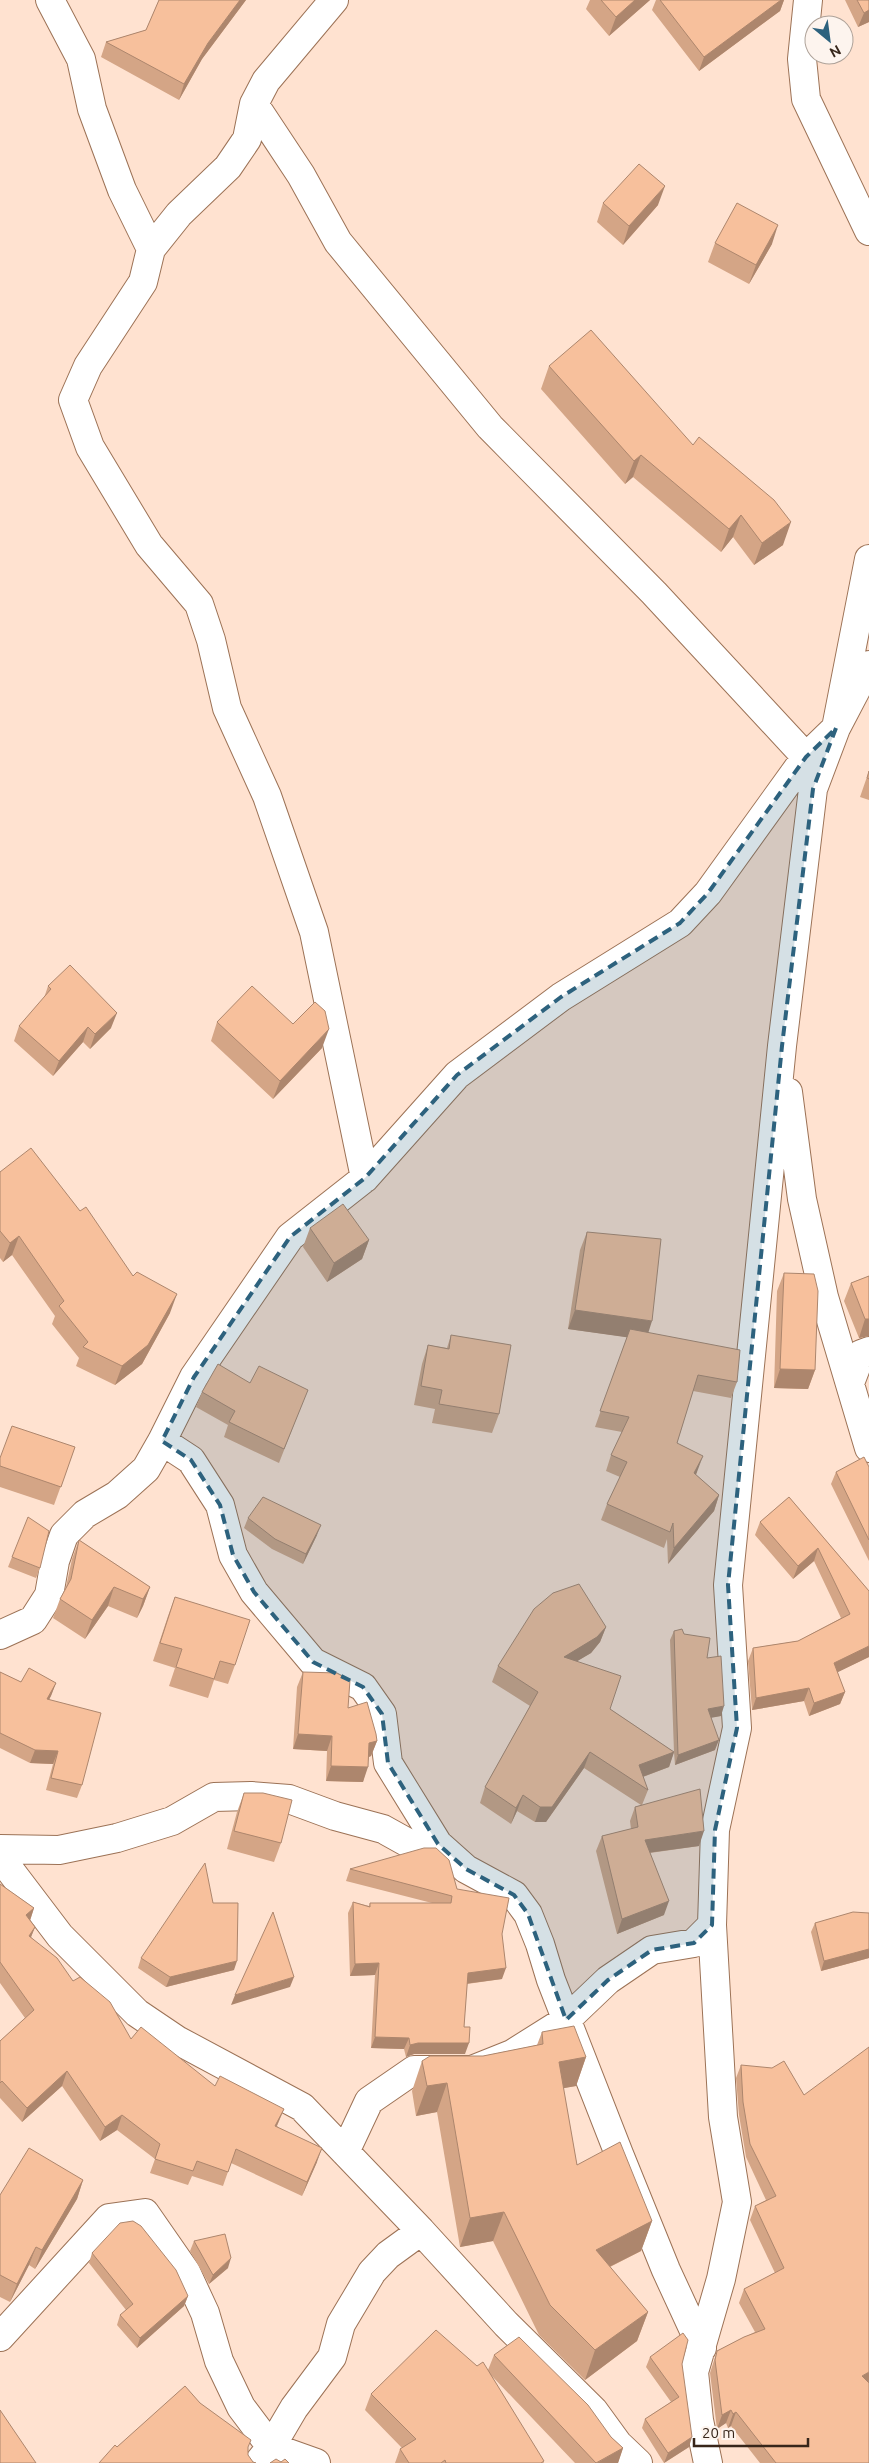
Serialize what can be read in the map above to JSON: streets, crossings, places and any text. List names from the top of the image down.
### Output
{
  "scale_bar": "20 m",
  "north": "bottom right"
}
